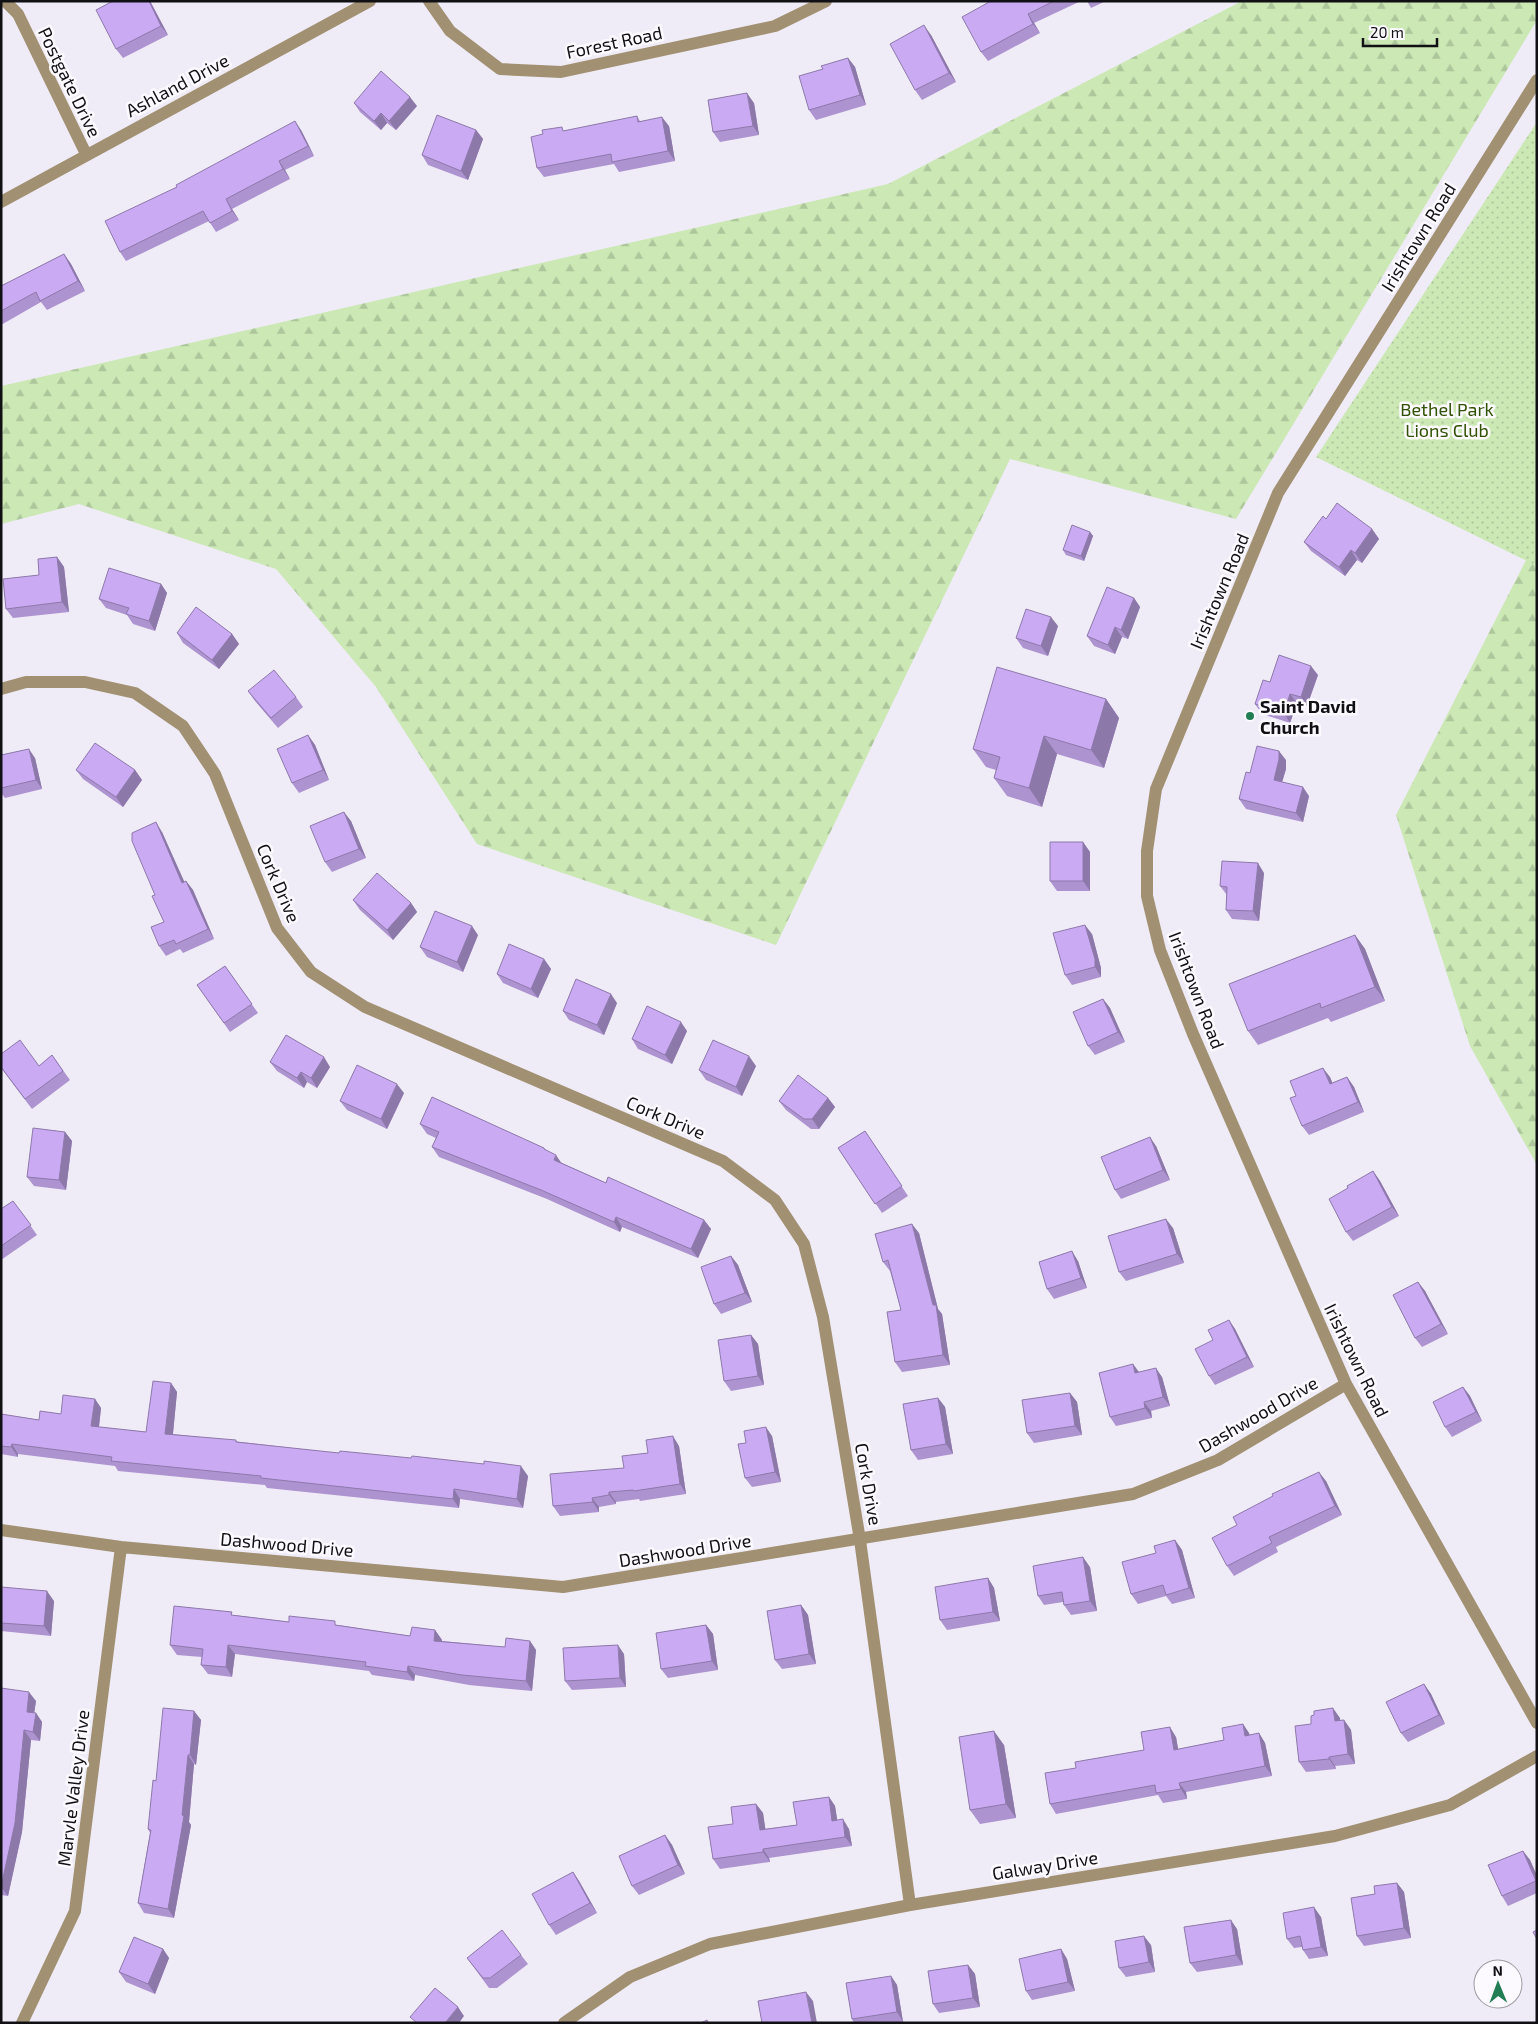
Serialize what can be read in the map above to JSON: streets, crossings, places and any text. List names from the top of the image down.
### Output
{
  "streets": {
    "street": [
      "Forest Road",
      "Postgate Drive",
      "Ashland Drive",
      "Irishtown Road",
      "Cork Drive",
      "Dashwood Drive",
      "Marvle Valley Drive",
      "Galway Drive"
    ]
  },
  "crossings": [
    ["Postgate Drive", "Ashland Drive"],
    ["Irishtown Road", "Dashwood Drive"],
    ["Cork Drive", "Dashwood Drive"],
    ["Cork Drive", "Galway Drive"],
    ["Dashwood Drive", "Marvle Valley Drive"]
  ],
  "parks": ["Bethel Park Lions Club"],
  "places": ["Saint David Church"],
  "scale_bar": "20 m",
  "north": "top"
}
